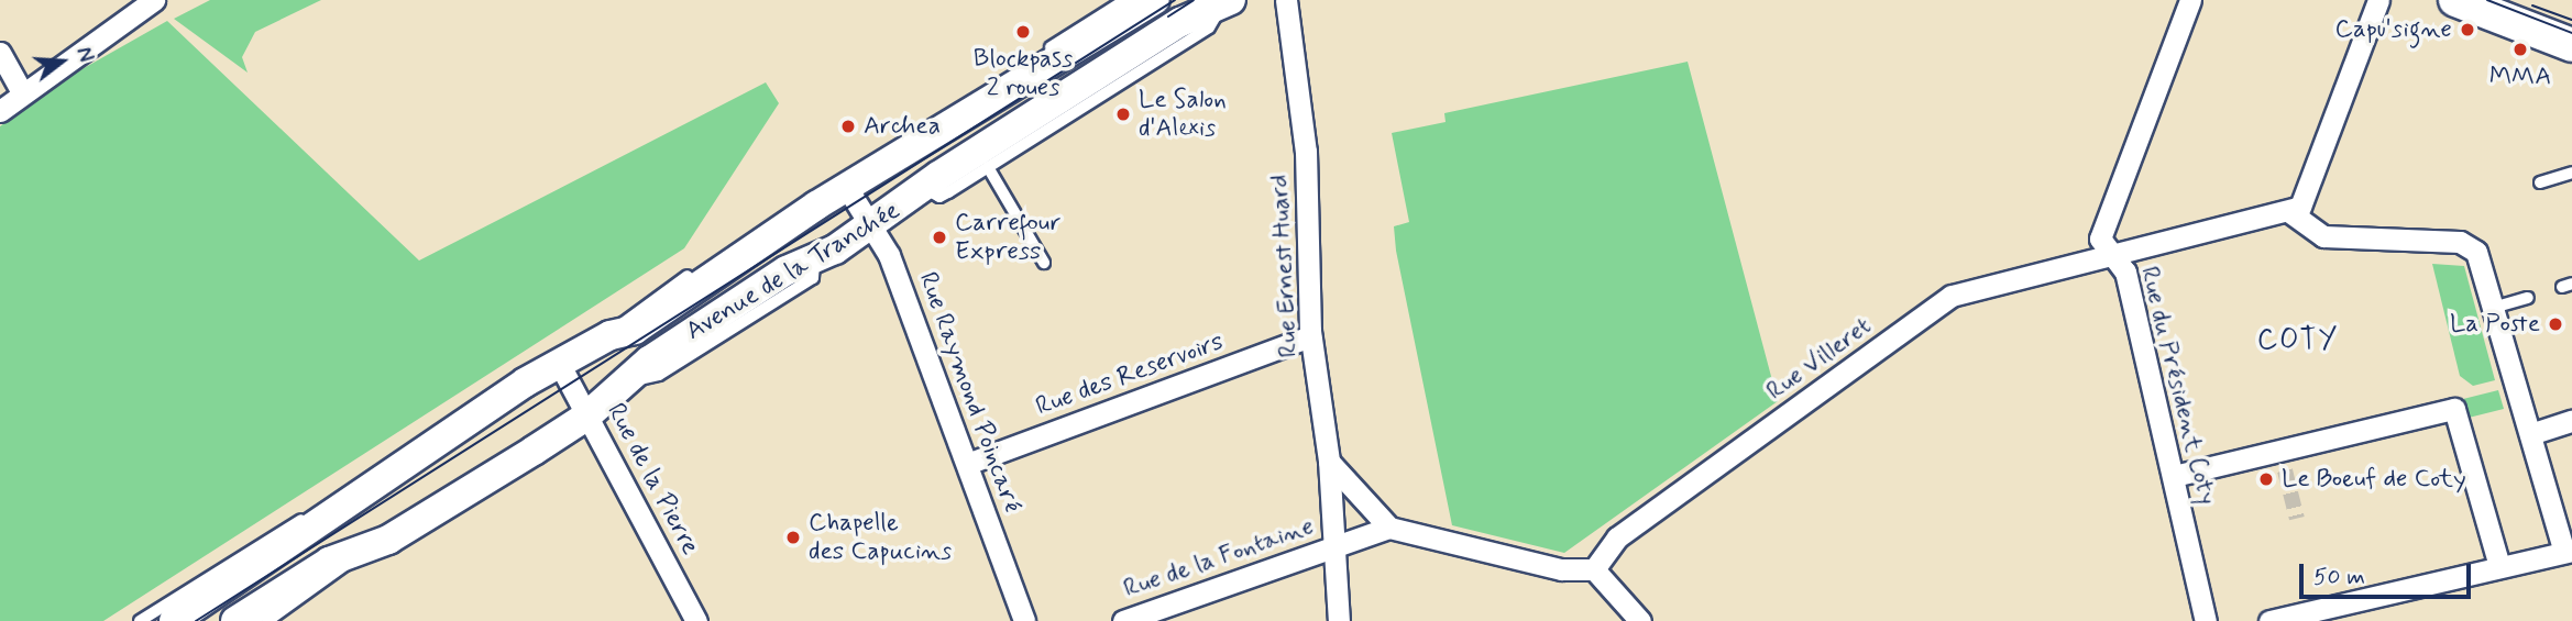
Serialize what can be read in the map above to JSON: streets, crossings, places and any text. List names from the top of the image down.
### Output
{
  "streets": {
    "main road": ["Avenue de la Tranchée"],
    "street": [
      "Rue Ernest Huard",
      "Rue Villeret",
      "Rue des Reservoirs",
      "Rue du Président Coty",
      "Rue Raymond Poincaré",
      "Rue de la Pierre",
      "Rue de la Fontaine"
    ]
  },
  "crossings": [
    ["Rue Ernest Huard", "Rue des Reservoirs"],
    ["Rue Ernest Huard", "Rue de la Fontaine"],
    ["Avenue de la Tranchée", "Rue Raymond Poincaré"],
    ["Avenue de la Tranchée", "Rue de la Pierre"],
    ["Rue Villeret", "Rue du Président Coty"],
    ["Rue des Reservoirs", "Rue Raymond Poincaré"]
  ],
  "districts": ["COTY"],
  "places": [
    "Capu'signe",
    "Blockpass 2 roues",
    "MMA",
    "Le Salon d'Alexis",
    "Archea",
    "Carrefour Express",
    "La Poste",
    "Le Boeuf de Coty",
    "Chapelle des Capucins"
  ],
  "scale_bar": "50 m",
  "north": "right"
}
